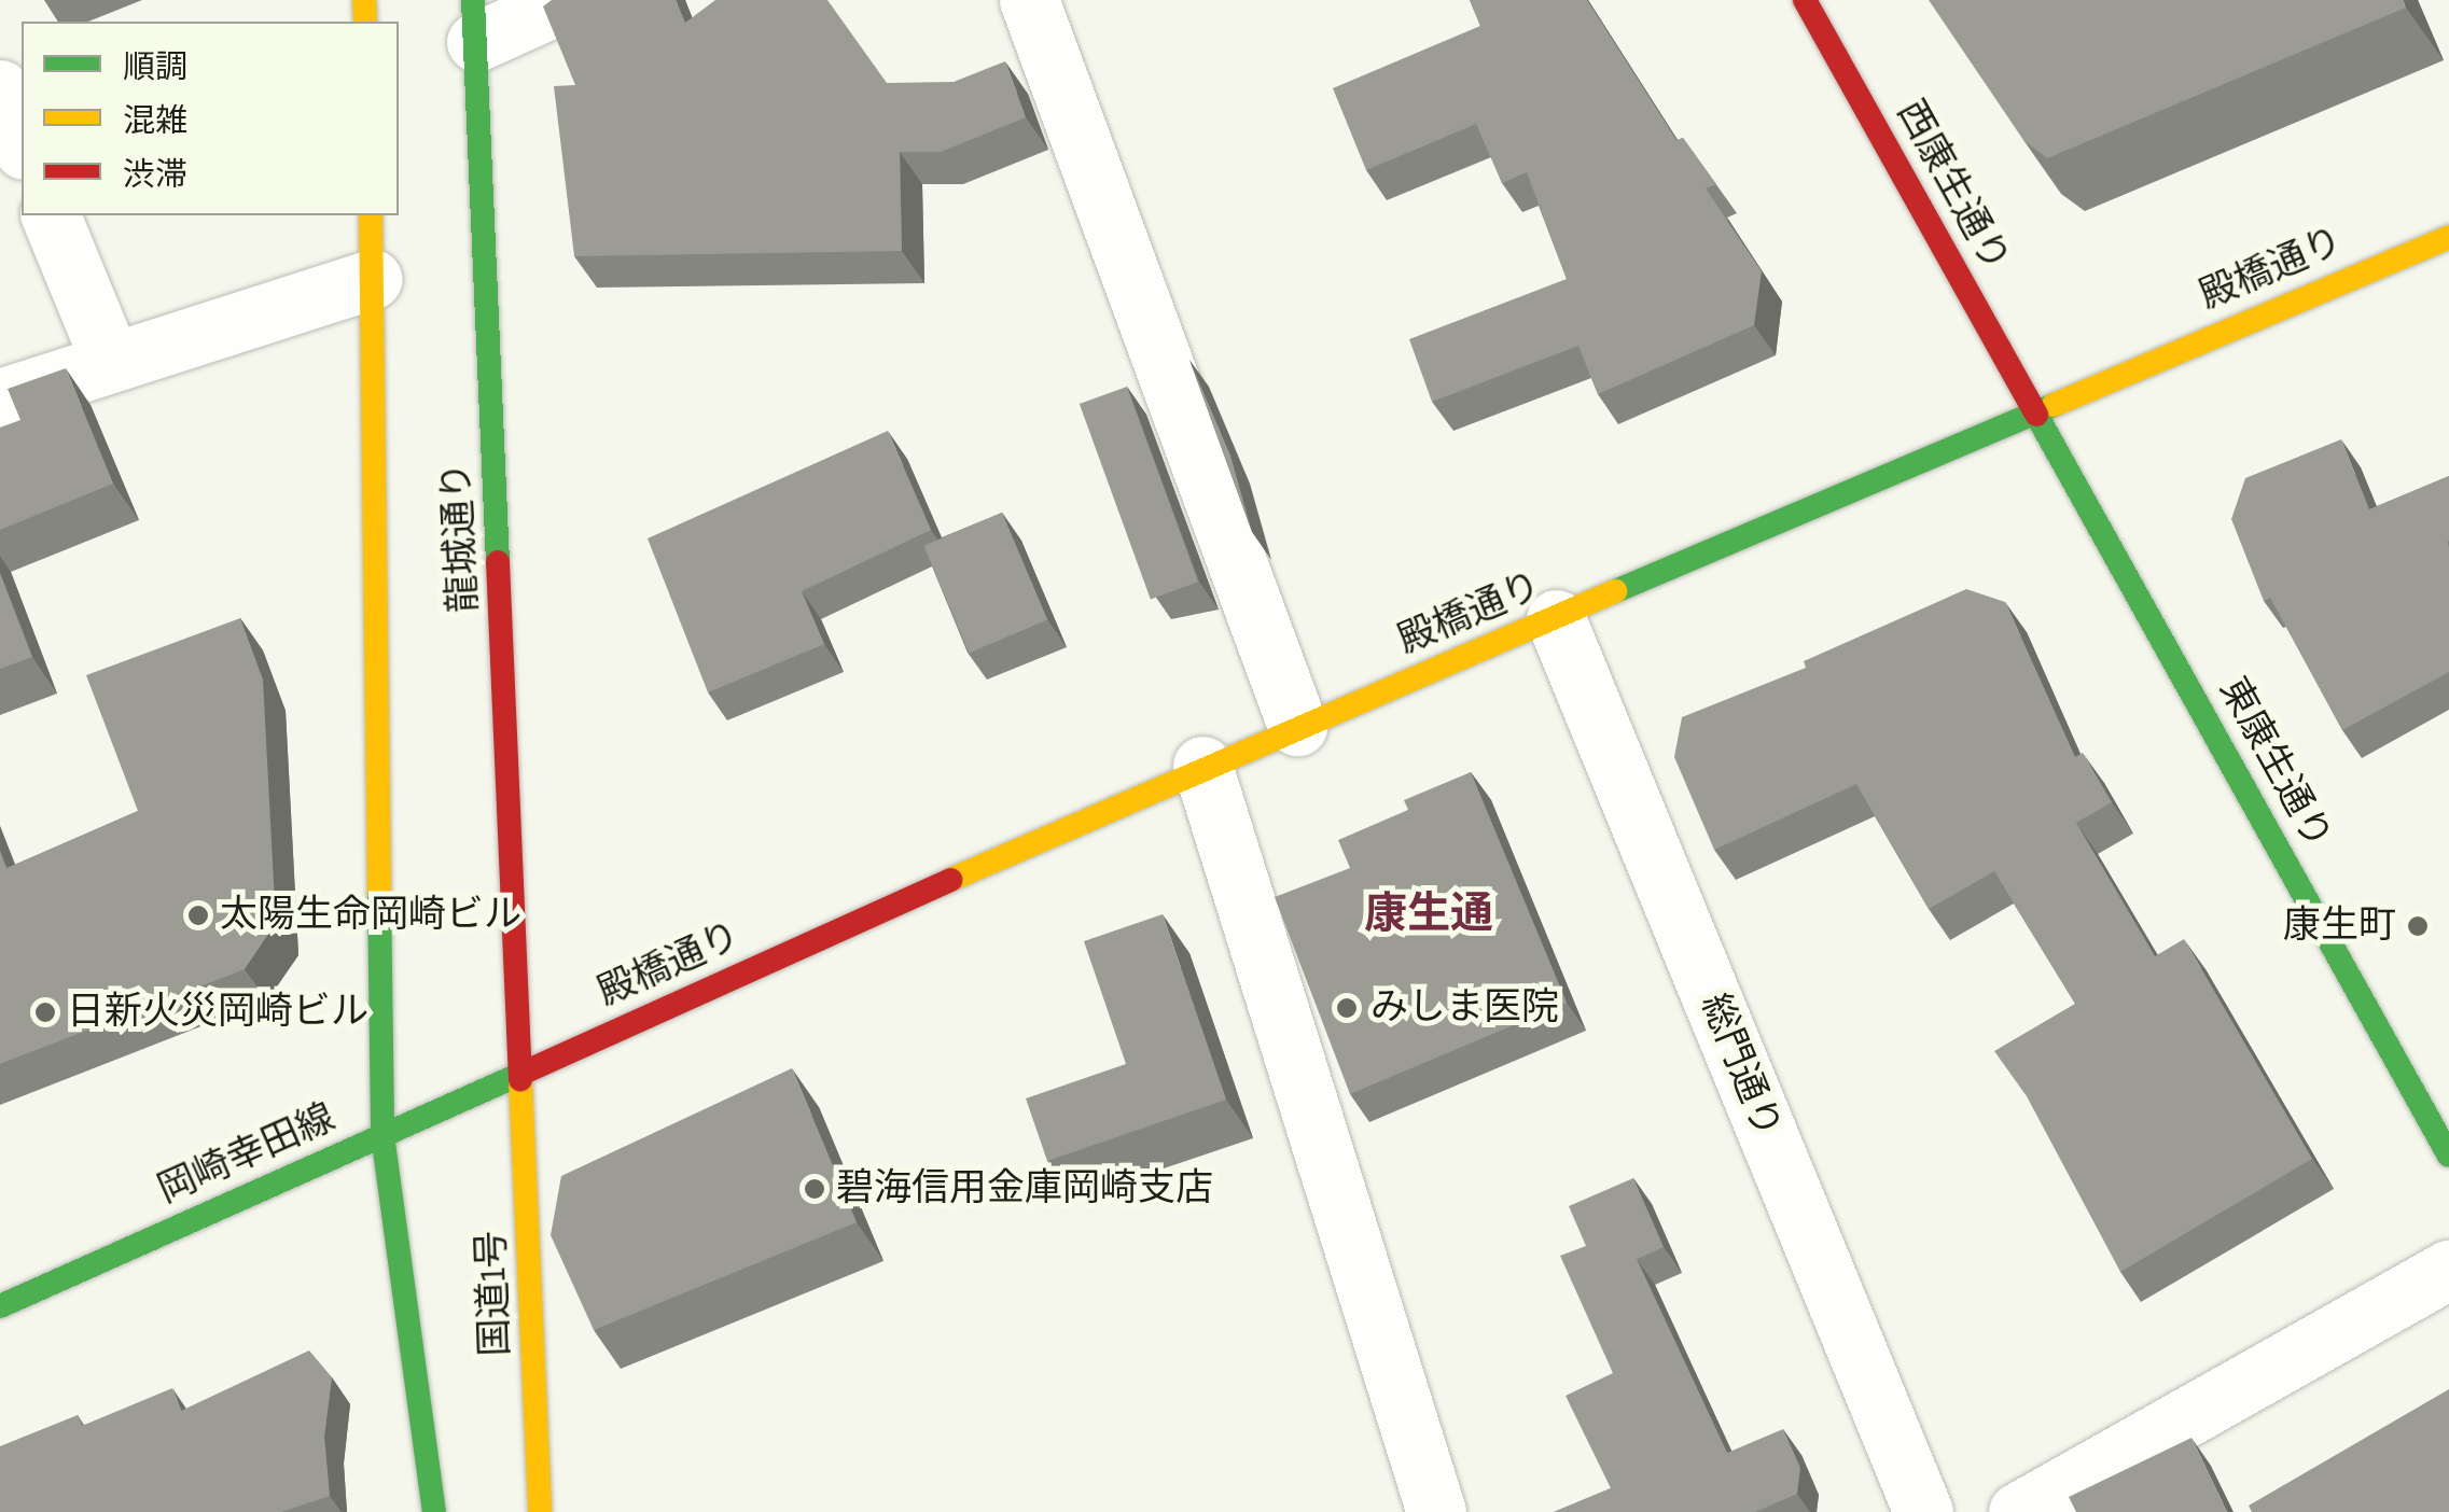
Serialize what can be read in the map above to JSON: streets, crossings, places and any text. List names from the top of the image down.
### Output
{
  "streets": {
    "main road": [
      "西康生通り",
      "殿橋通り",
      "龍城通り",
      "東康生通り",
      "岡崎幸田線",
      "国道1号"
    ],
    "street": ["総門通り"]
  },
  "crossings": [
    ["西康生通り", "殿橋通り"],
    ["西康生通り", "東康生通り"],
    ["殿橋通り", "龍城通り"],
    ["殿橋通り", "東康生通り"],
    ["殿橋通り", "総門通り"],
    ["殿橋通り", "岡崎幸田線"],
    ["殿橋通り", "国道1号"],
    ["龍城通り", "岡崎幸田線"],
    ["龍城通り", "国道1号"],
    ["岡崎幸田線", "国道1号"]
  ],
  "districts": ["康生通"],
  "places": [
    "太陽生命岡崎ビル",
    "康生町",
    "みしま医院",
    "日新火災岡崎ビル",
    "碧海信用金庫岡崎支店"
  ],
  "legend": ["順調", "混雑", "渋滞"]
}
